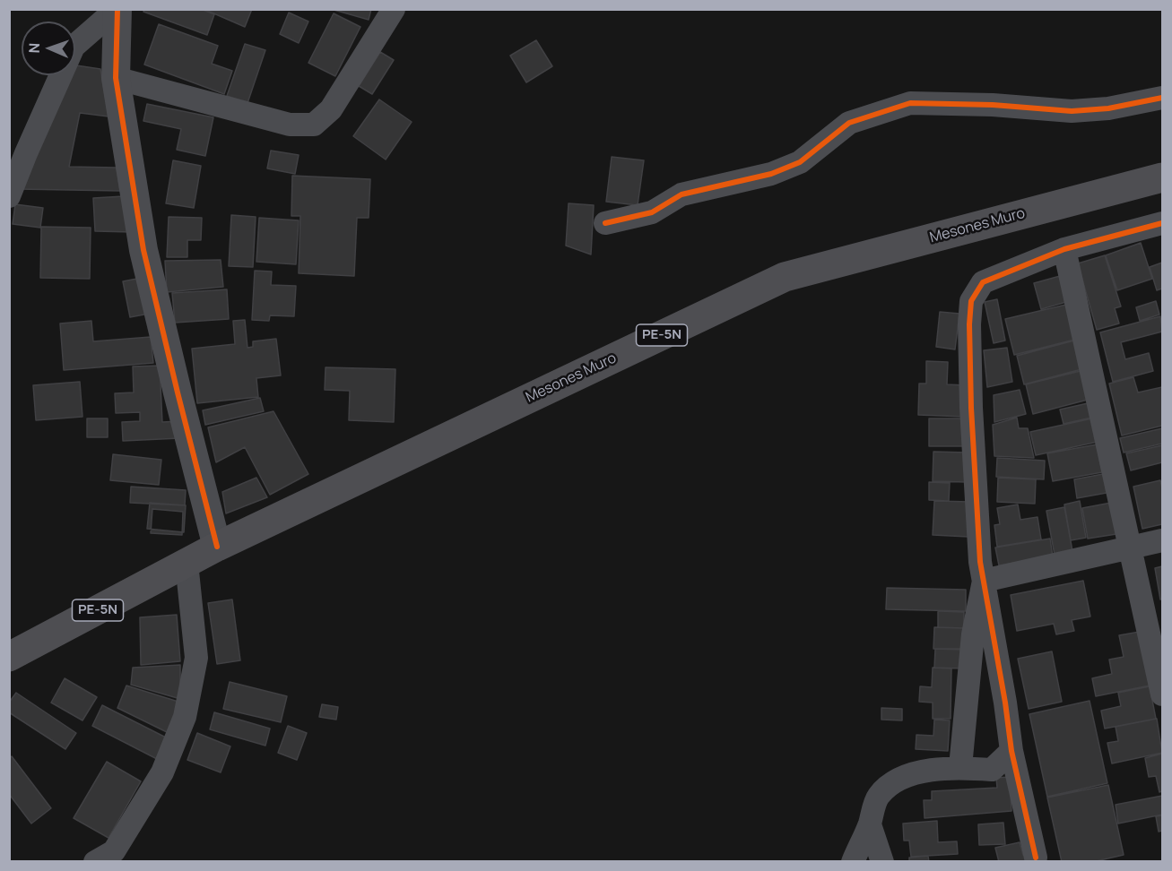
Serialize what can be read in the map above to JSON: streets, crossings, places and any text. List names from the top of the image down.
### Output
{
  "streets": {
    "highway": ["Mesones Muro", "PE-5N"]
  },
  "north": "left"
}
